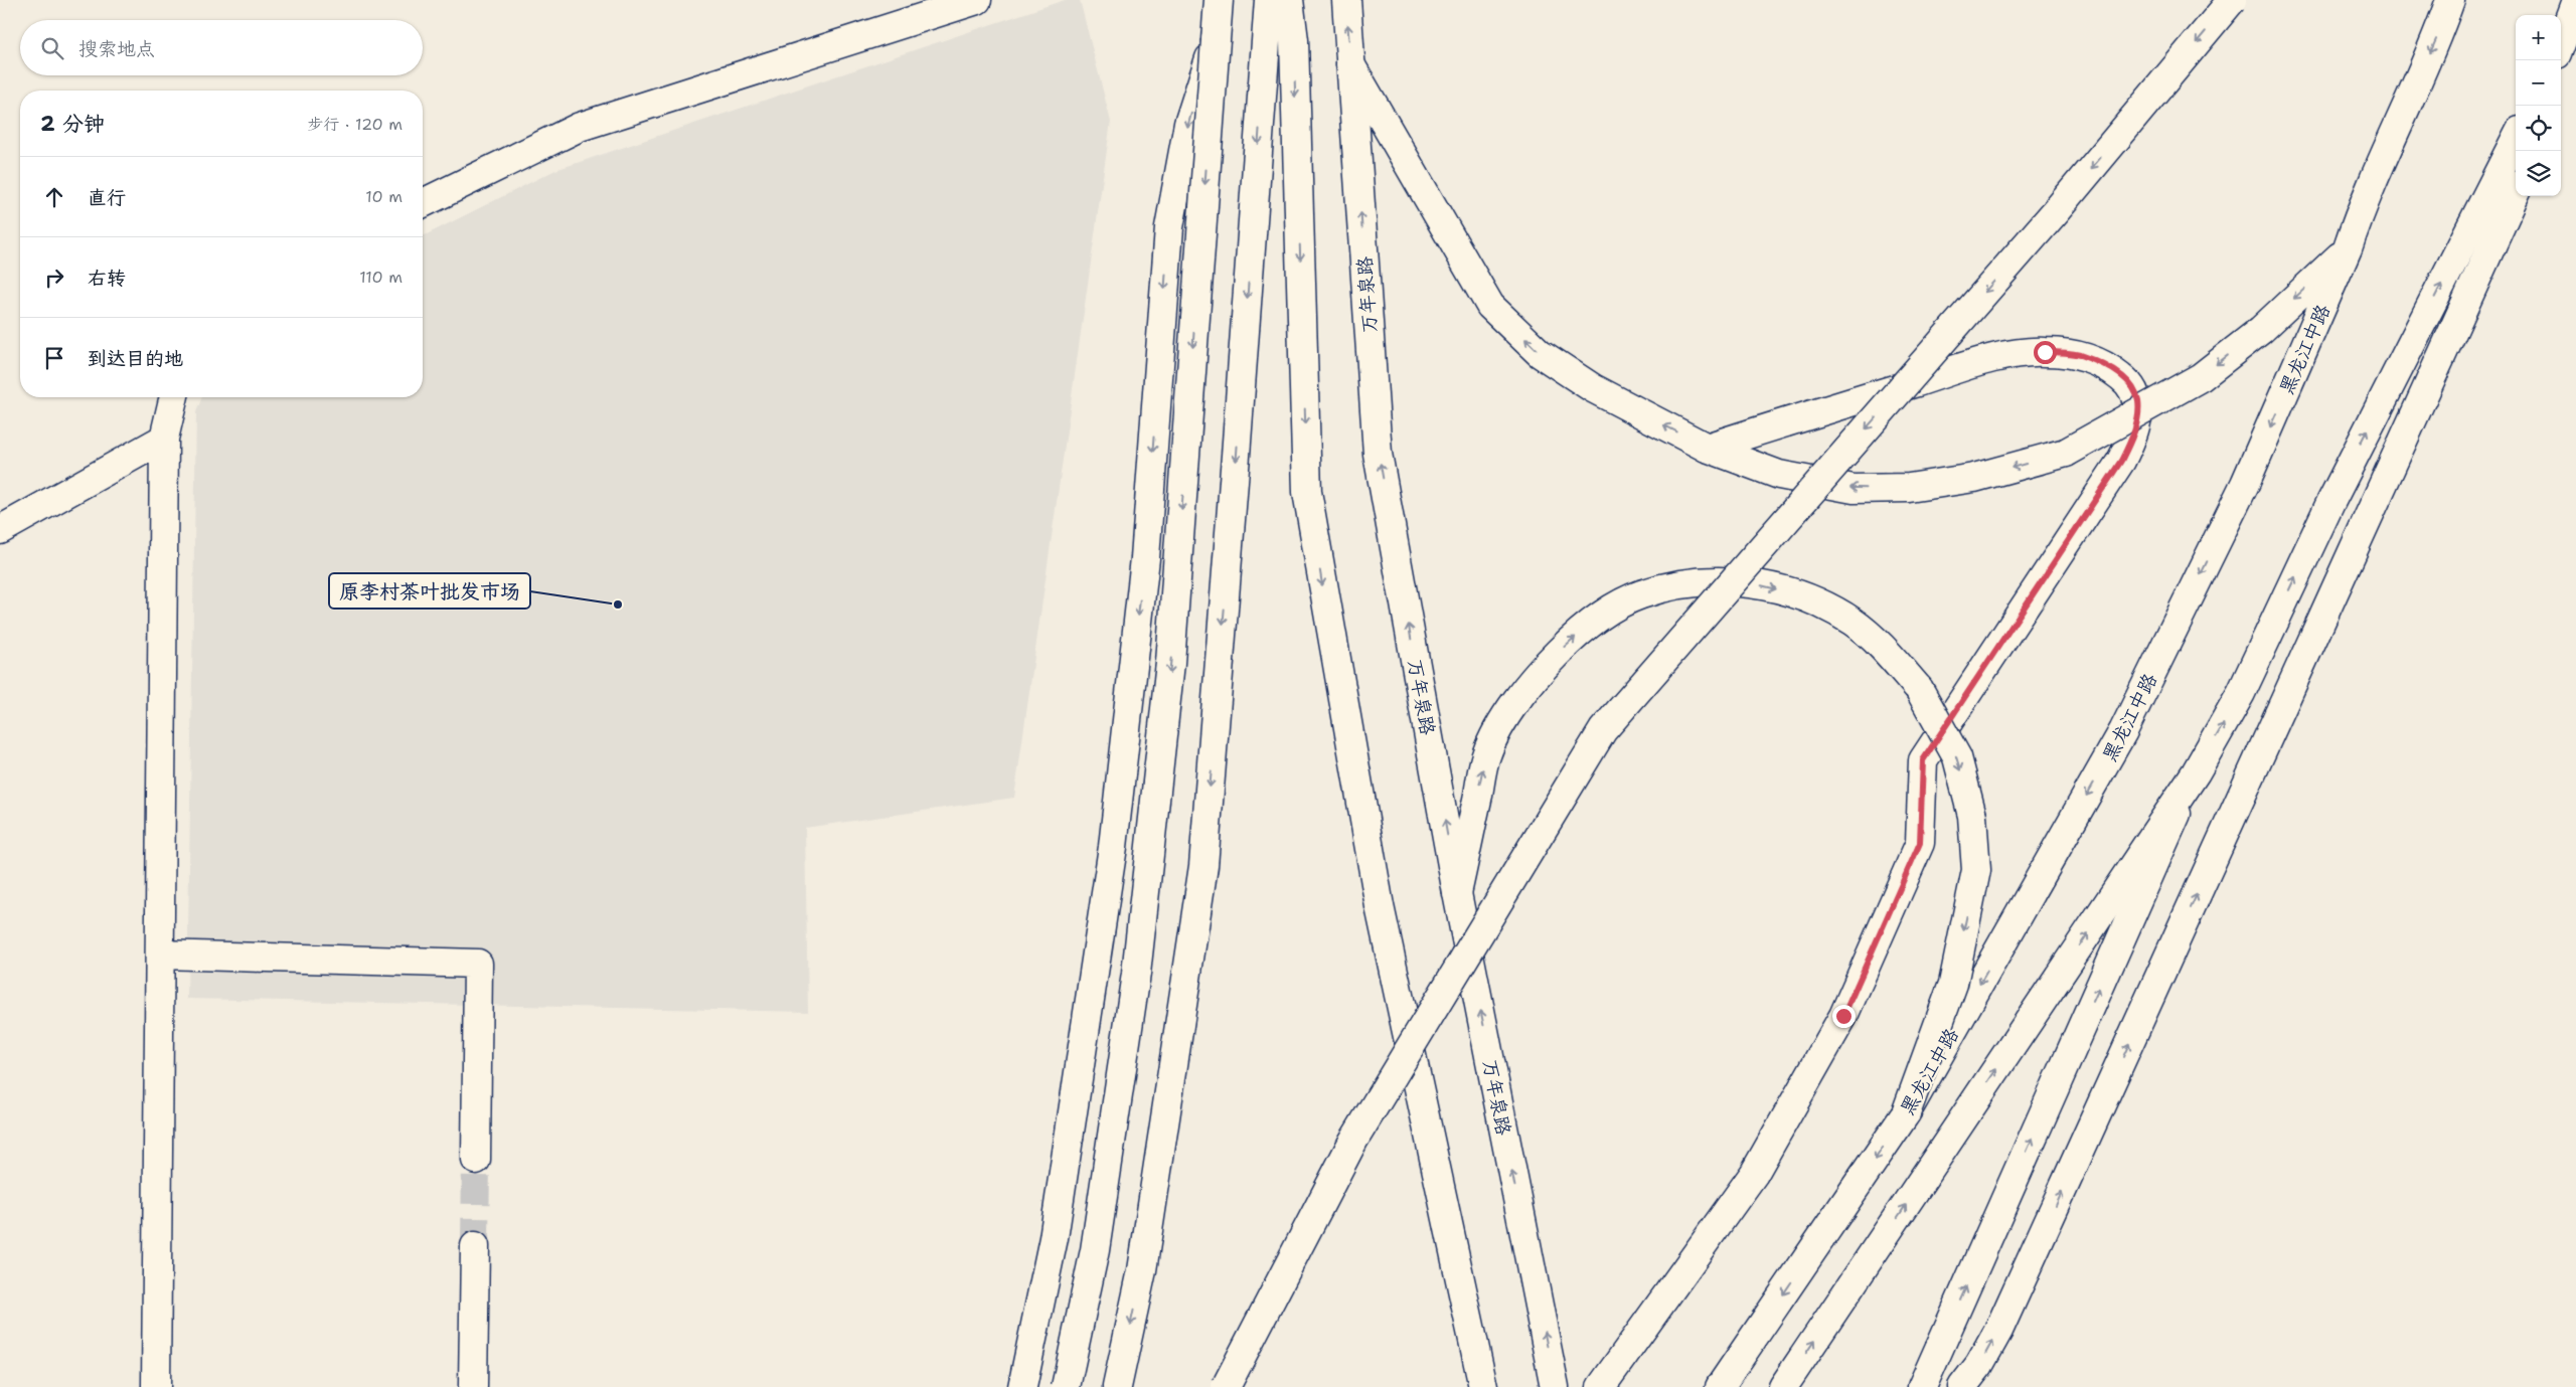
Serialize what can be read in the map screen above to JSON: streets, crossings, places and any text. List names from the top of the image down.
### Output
{
  "streets": {
    "main road": ["万年泉路", "黑龙江中路"]
  },
  "places": ["原李村茶叶批发市场"],
  "page": {
    "map_buttons": ["+", "−"],
    "search": "搜索地点",
    "heading": ["2 分钟", "步行 · 120 m"],
    "list": [
      ["直行", "10 m"],
      ["右转", "110 m"],
      "到达目的地"
    ]
  }
}
